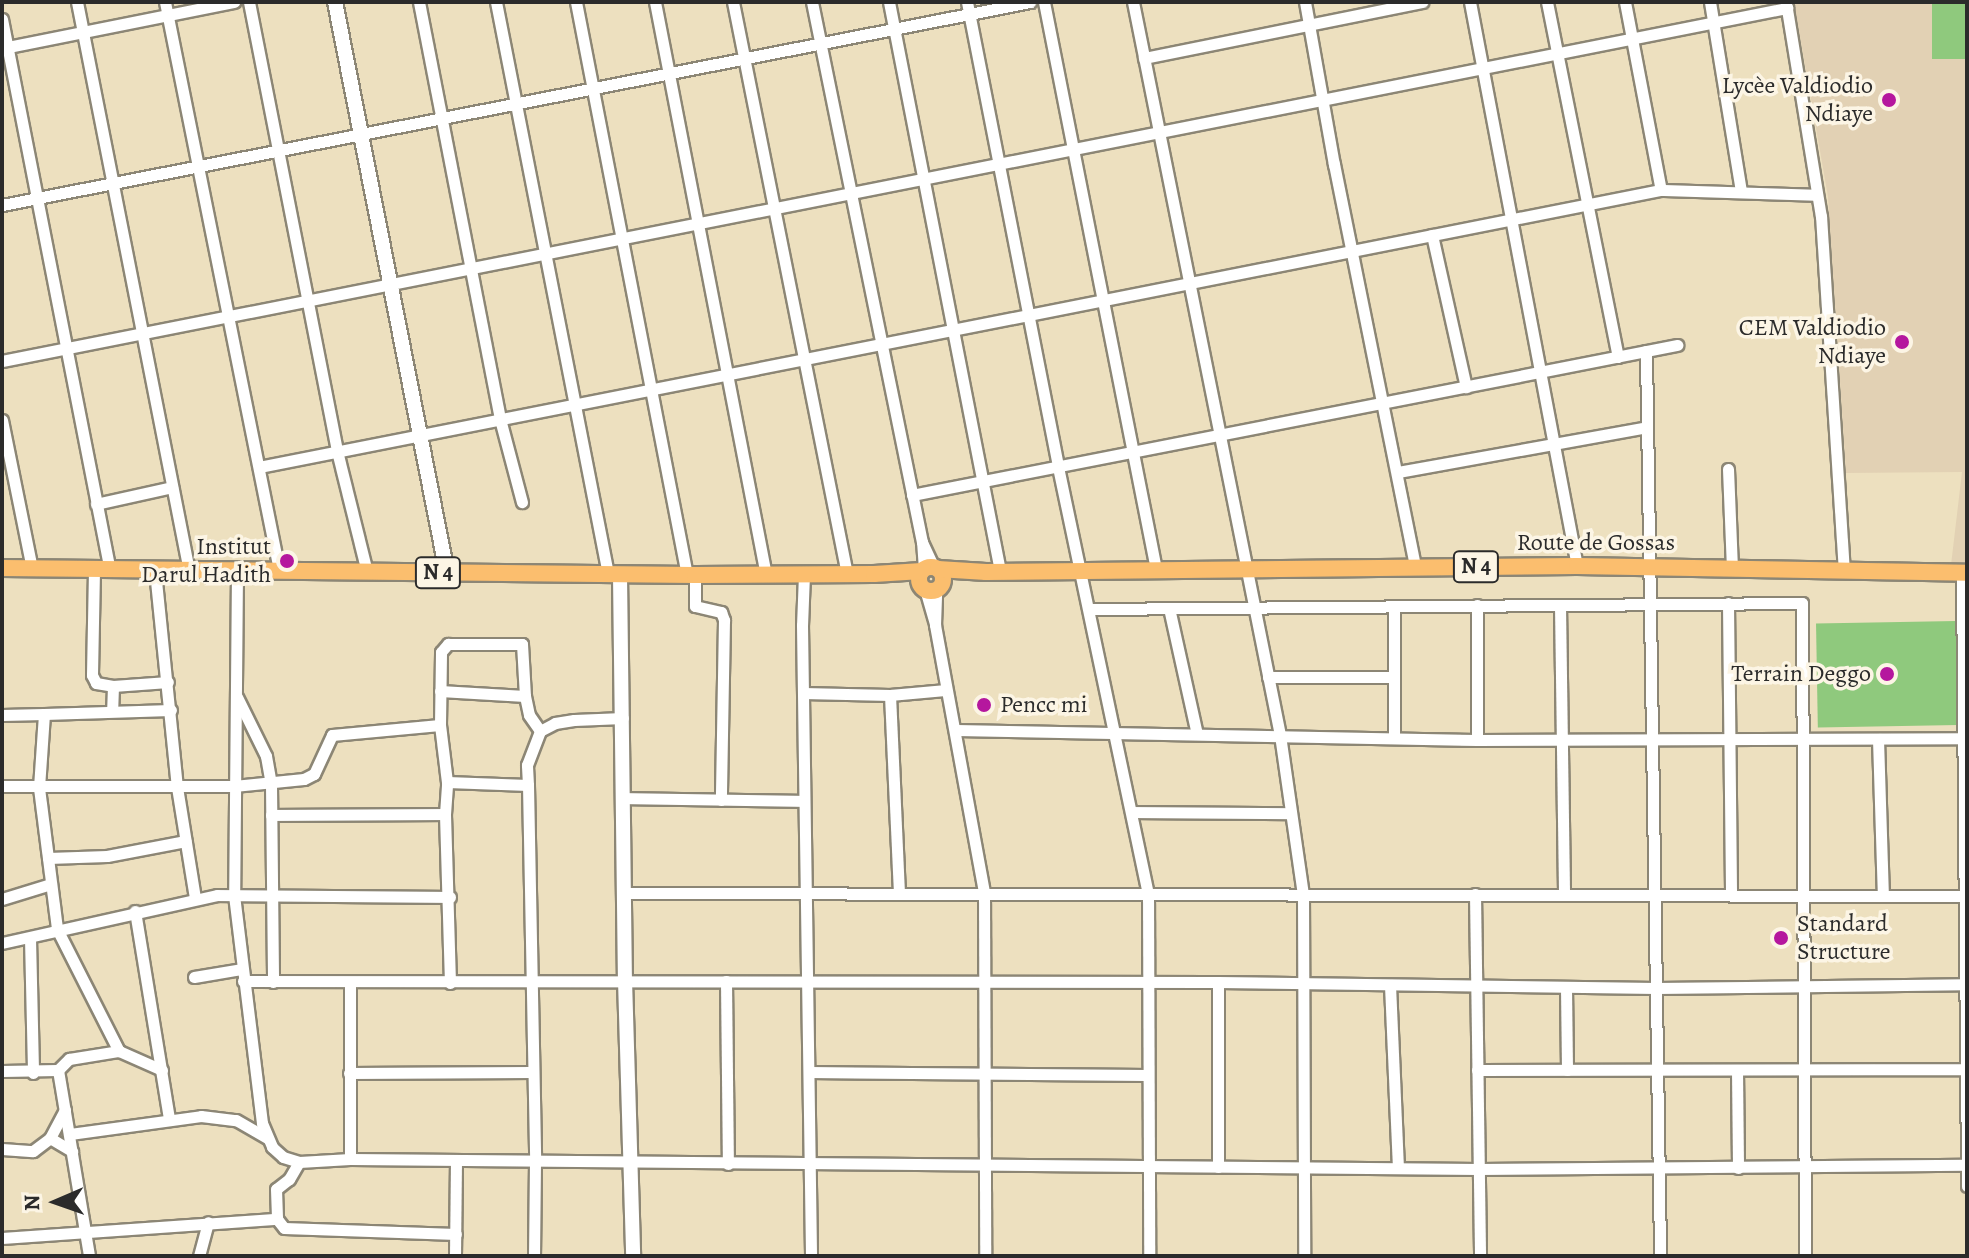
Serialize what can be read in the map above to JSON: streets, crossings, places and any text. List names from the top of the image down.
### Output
{
  "streets": {
    "main road": ["Route de Gossas", "N 4"]
  },
  "crossings": [
    ["Route de Gossas", "N 4"]
  ],
  "places": [
    "Lycèe Valdiodio Ndiaye",
    "CEM Valdiodio Ndiaye",
    "Institut Darul Hadith",
    "Terrain Deggo",
    "Pencc mi",
    "Standard Structure"
  ],
  "north": "left"
}
